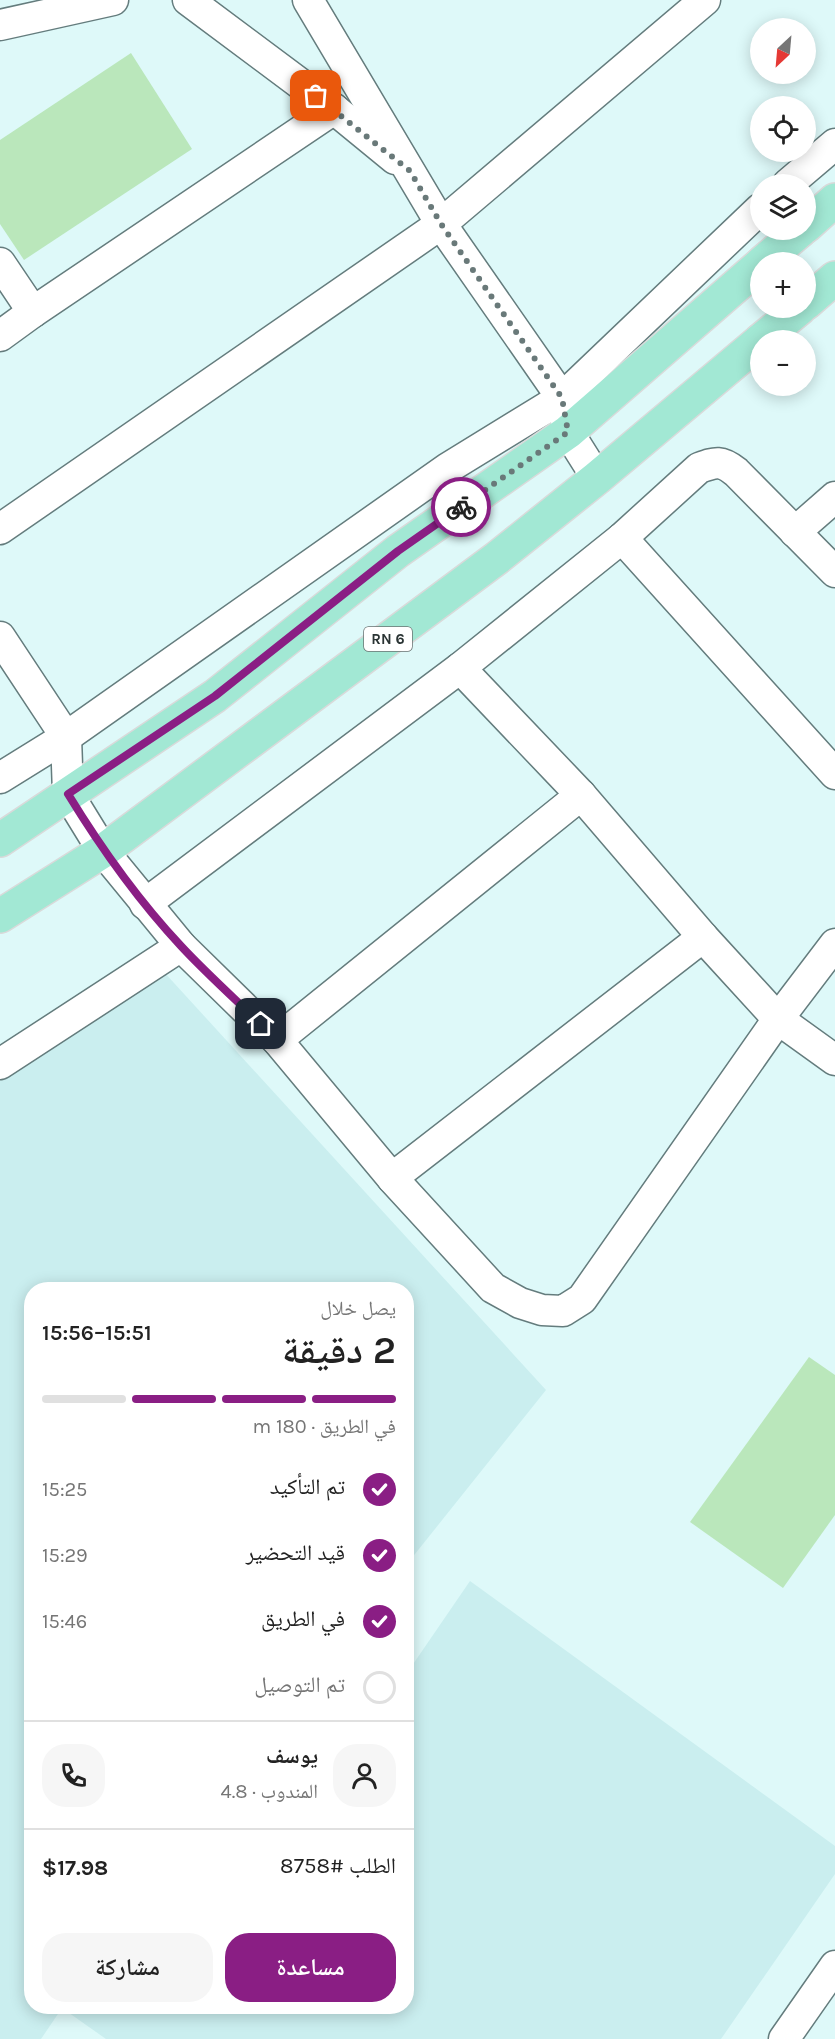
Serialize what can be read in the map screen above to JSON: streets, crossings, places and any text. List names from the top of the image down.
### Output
{
  "streets": {
    "main road": ["RN 6"]
  },
  "north": "bottom left",
  "page": {
    "map_buttons": ["+", "−"],
    "heading": ["2 دقيقة", "يصل خلال", "15:51–15:56"],
    "panel": [
      "يوسف",
      "المندوب · 4.8",
      "الطلب #8758",
      "$17.98"
    ],
    "bar": "في الطريق · 180 m",
    "list": [
      ["تم التأكيد", "15:25"],
      ["قيد التحضير", "15:29"],
      ["في الطريق", "15:46"],
      "تم التوصيل"
    ],
    "buttons": ["مساعدة", "مشاركة"]
  }
}
